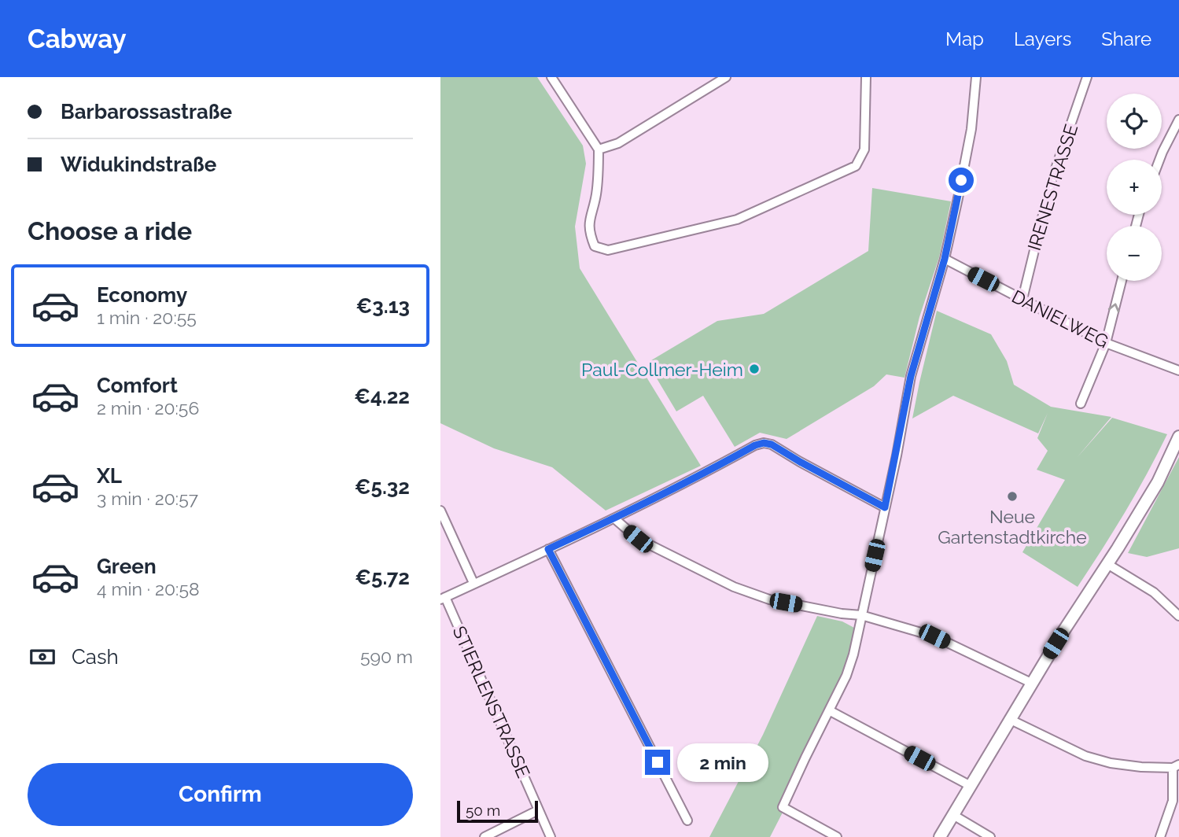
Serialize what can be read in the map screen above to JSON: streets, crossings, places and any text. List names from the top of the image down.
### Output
{
  "streets": {
    "street": ["IRENESTRASSE", "DANIELWEG", "STIERLENSTRASSE"]
  },
  "crossings": [
    ["IRENESTRASSE", "DANIELWEG"]
  ],
  "places": ["Paul-Collmer-Heim", "Neue Gartenstadtkirche"],
  "scale_bar": "50 m",
  "page": {
    "header": "Cabway",
    "nav": ["Map", "Layers", "Share"],
    "banner": ["Barbarossastraße", "Widukindstraße"],
    "map_buttons": ["+", "−"],
    "heading": "Choose a ride",
    "list": [
      {
        "name": "Economy",
        "note": "1 min · 20:55",
        "value": "€3.13"
      },
      {
        "name": "Comfort",
        "note": "2 min · 20:56",
        "value": "€4.22"
      },
      {
        "name": "XL",
        "note": "3 min · 20:57",
        "value": "€5.32"
      },
      {
        "name": "Green",
        "note": "4 min · 20:58",
        "value": "€5.72"
      }
    ],
    "pay": ["Cash", "590 m"],
    "bubble": "2 min",
    "buttons": "Confirm",
    "scale": "50 m"
  }
}
